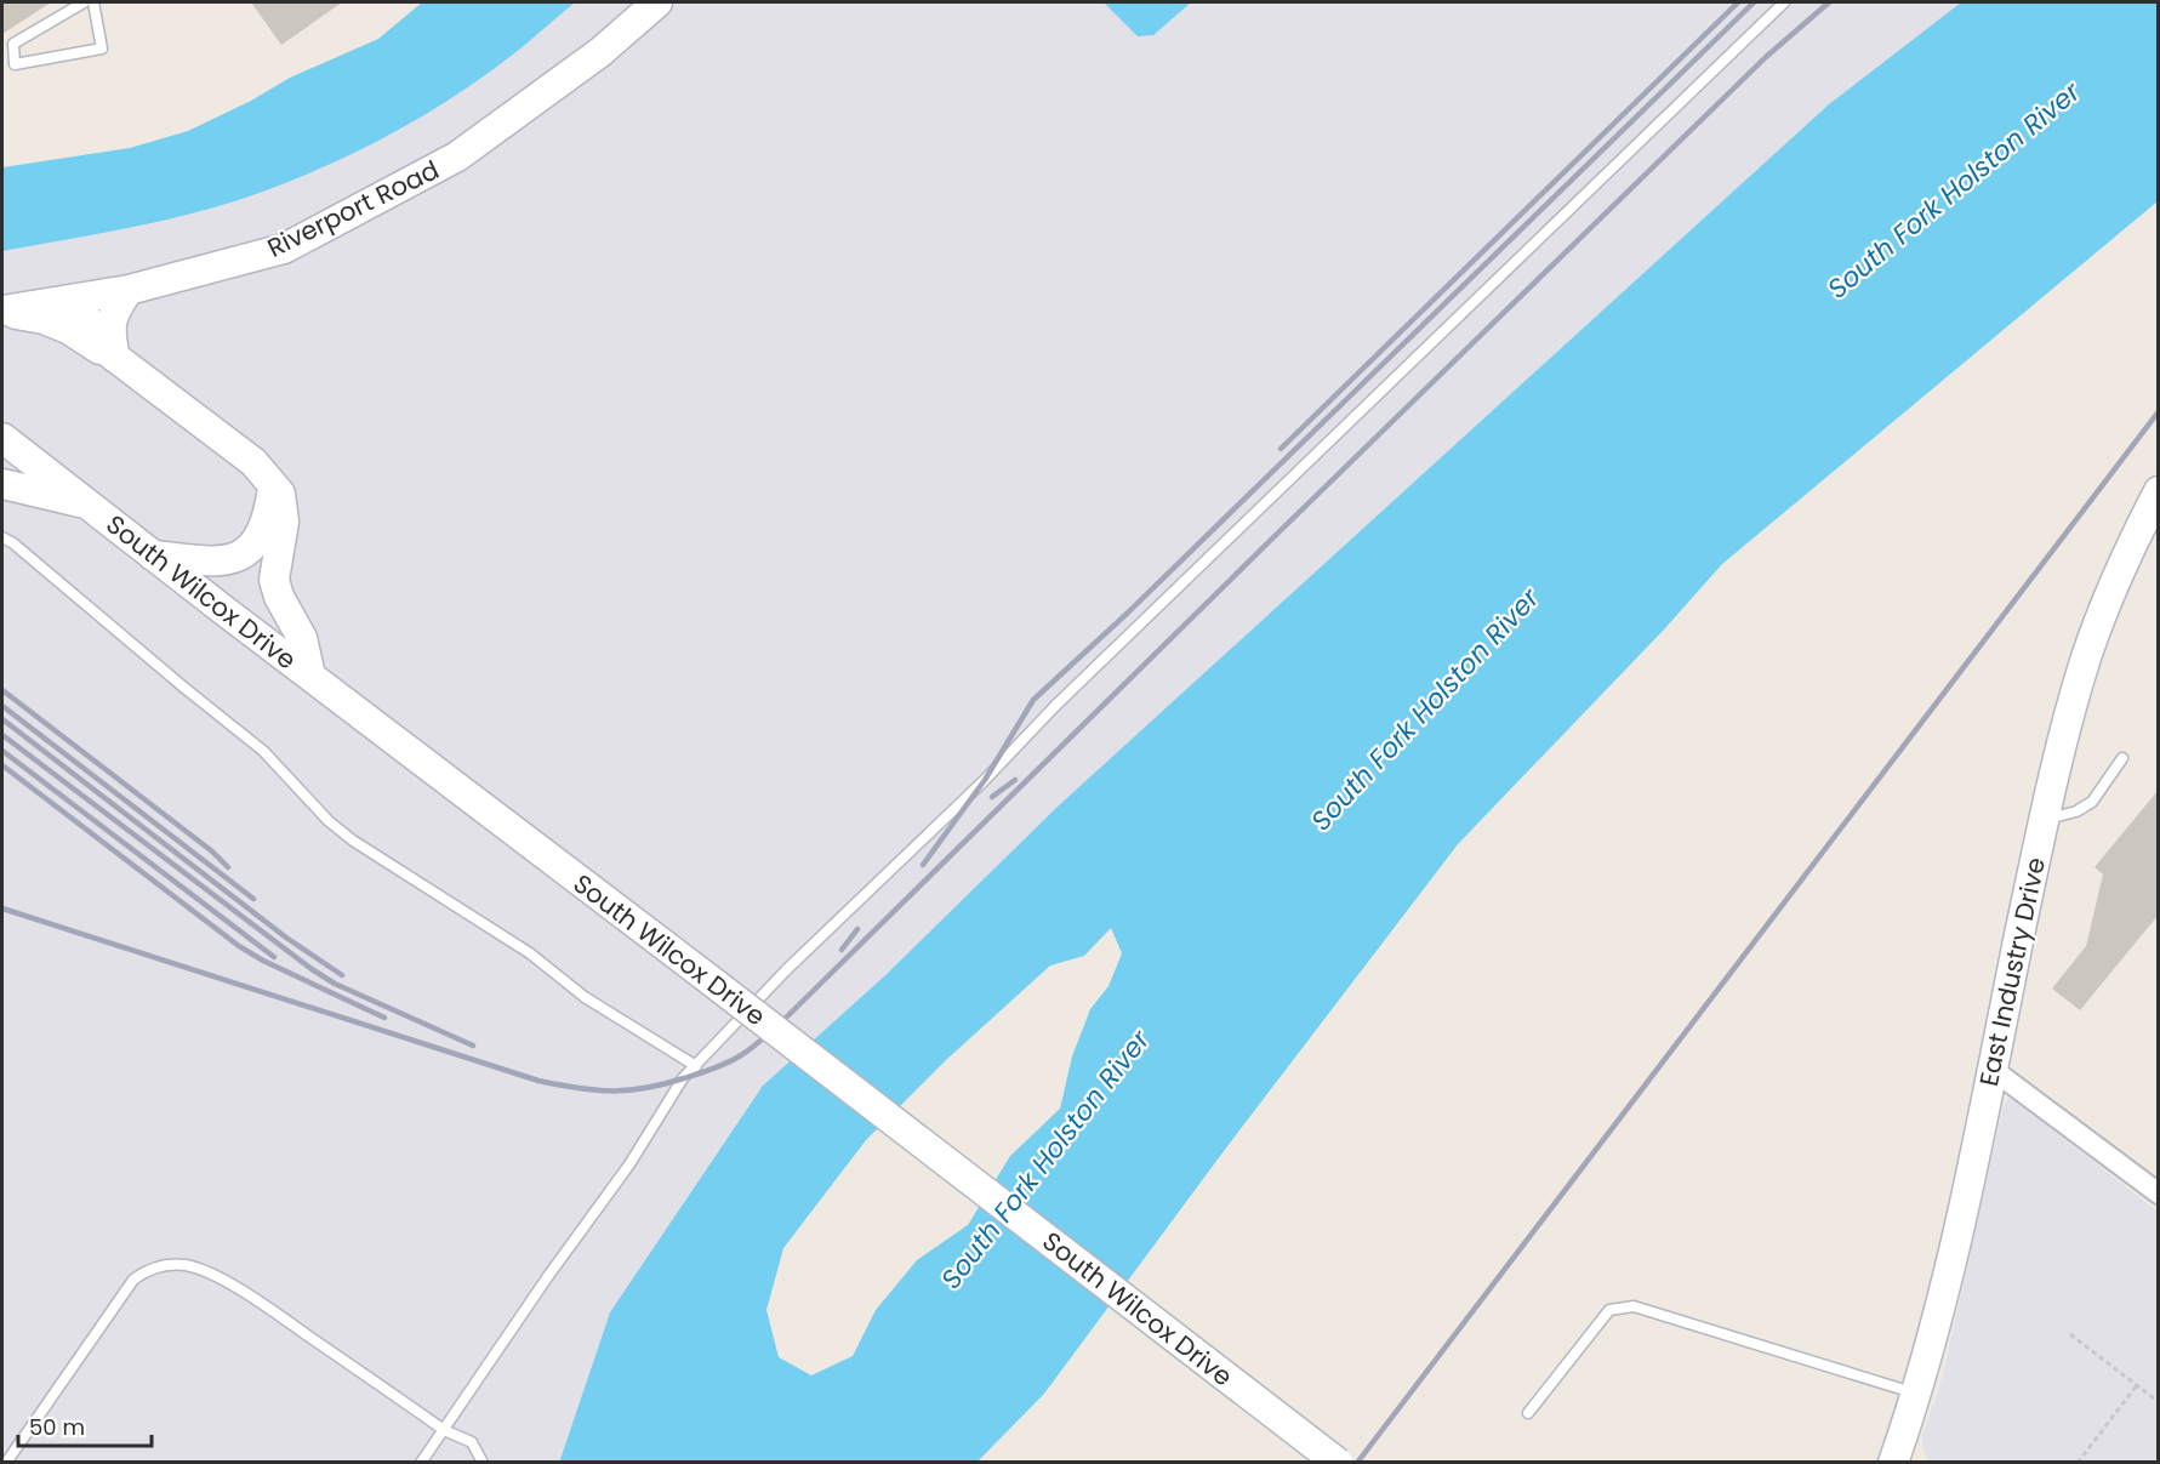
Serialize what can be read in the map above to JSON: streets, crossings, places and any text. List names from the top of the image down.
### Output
{
  "streets": {
    "main road": ["Riverport Road", "South Wilcox Drive", "East Industry Drive"]
  },
  "water": ["South Fork Holston River"],
  "scale_bar": "50 m"
}
